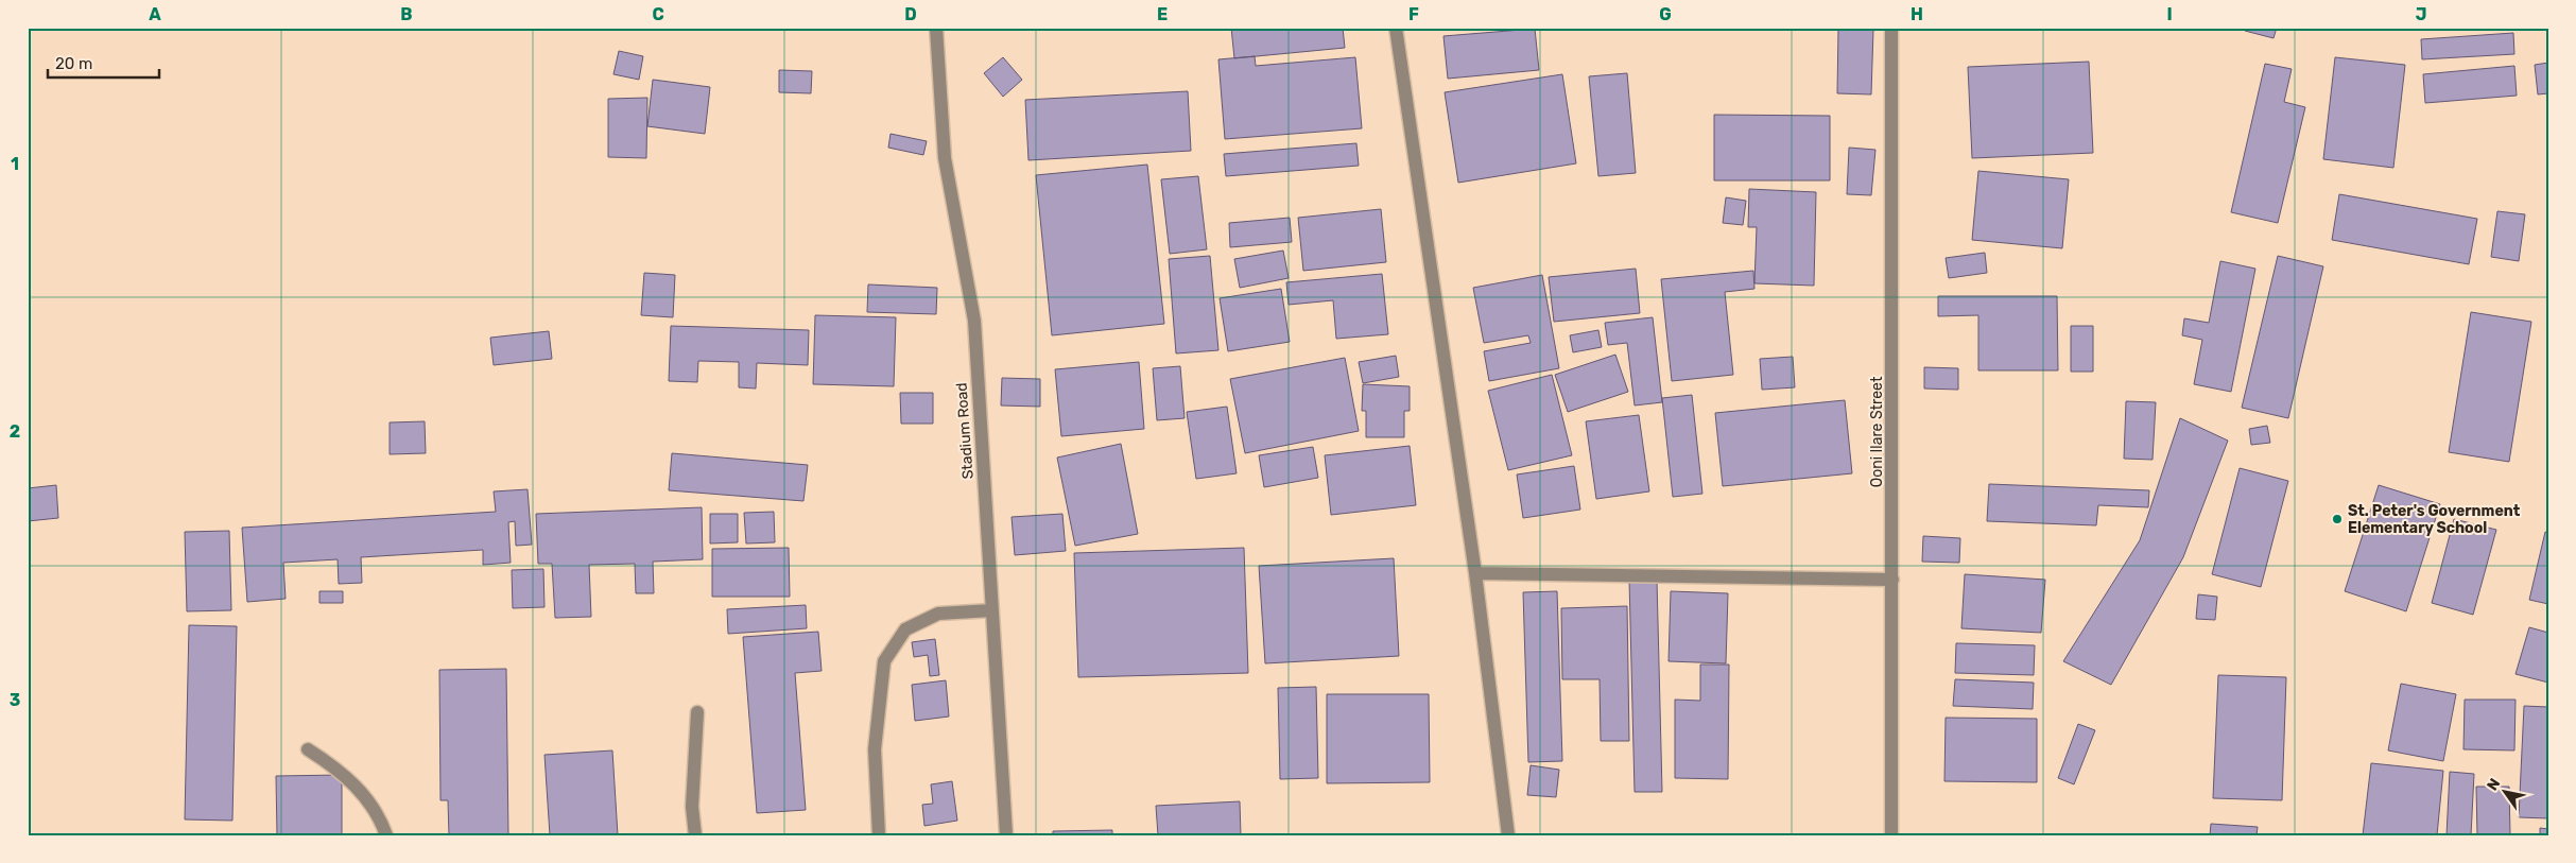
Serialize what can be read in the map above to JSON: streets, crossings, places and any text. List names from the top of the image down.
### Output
{
  "streets": {
    "street": ["Stadium Road", "Ooni Ilare Street"]
  },
  "places": ["St. Peter's Government Elementary School"],
  "scale_bar": "20 m",
  "north": "top left",
  "grid": {
    "columns": [
      "A",
      "B",
      "C",
      "D",
      "E",
      "F",
      "G",
      "H",
      "I",
      "J"
    ],
    "rows": ["1", "2", "3"]
  }
}
